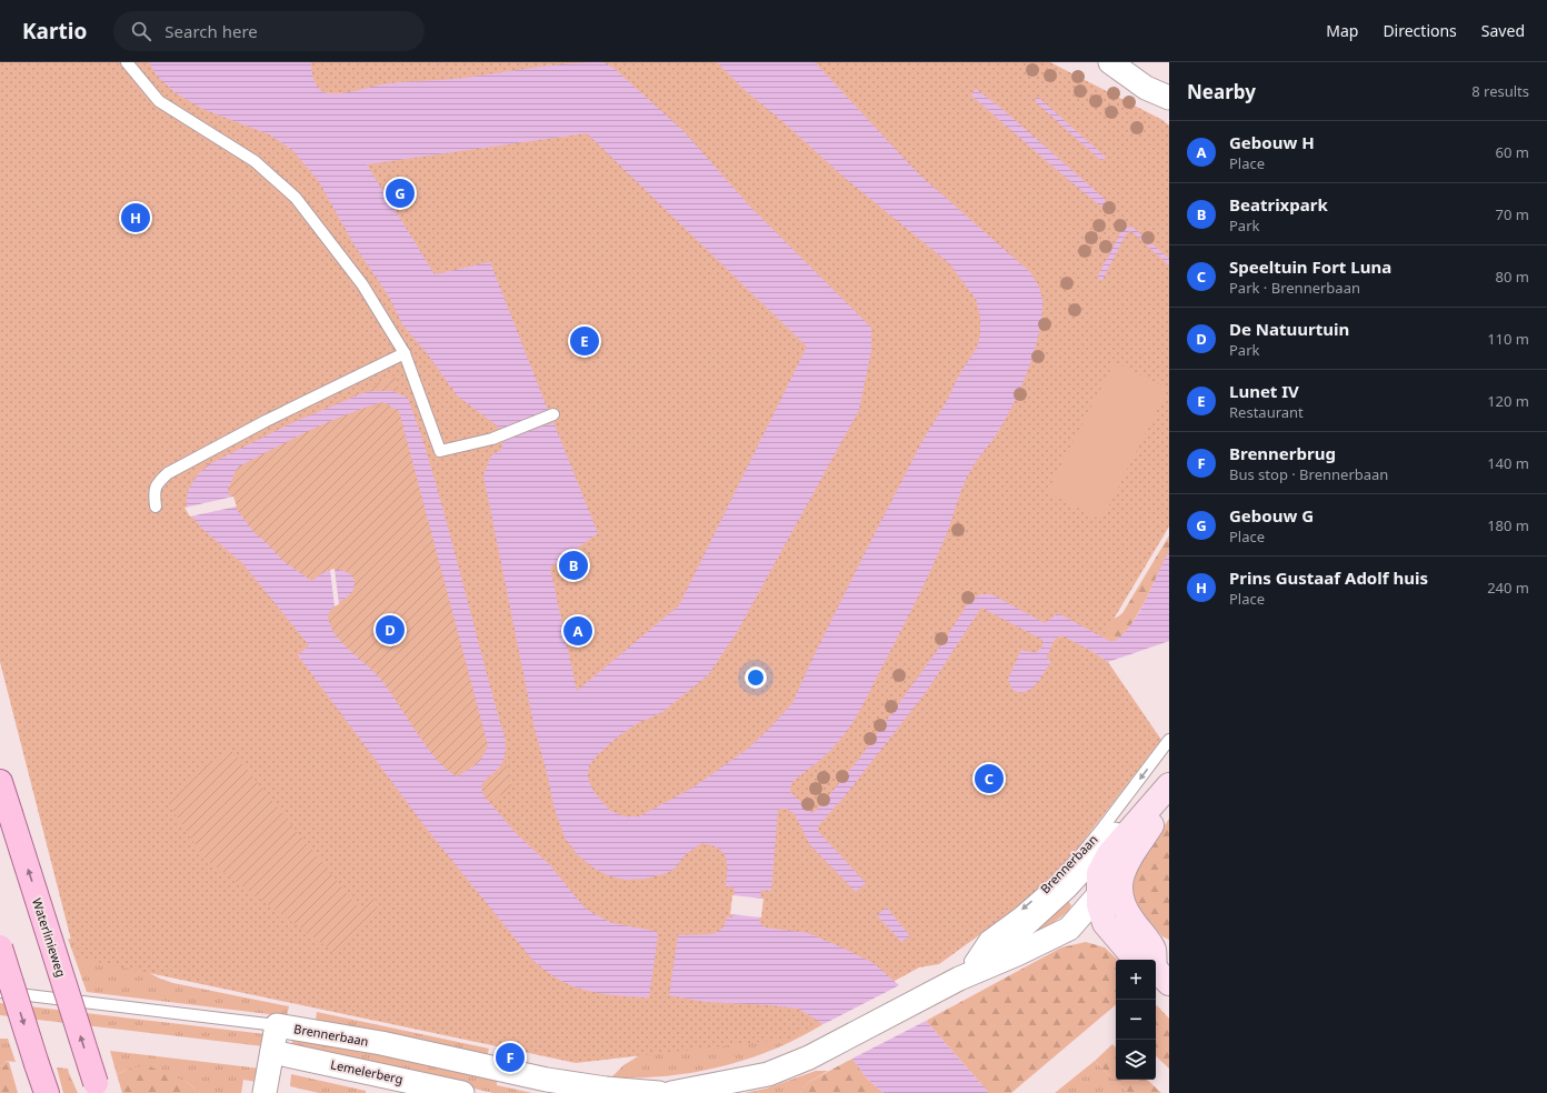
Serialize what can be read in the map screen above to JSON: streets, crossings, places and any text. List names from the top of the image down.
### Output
{
  "streets": {
    "main road": ["Waterlinieweg"],
    "street": ["Brennerbaan", "Lemelerberg"]
  },
  "page": {
    "header": "Kartio",
    "search": "Search here",
    "nav": ["Map", "Directions", "Saved"],
    "heading": ["Nearby", "8 results"],
    "list": [
      {
        "mark": "A",
        "name": "Gebouw H",
        "note": "Place",
        "value": "60 m"
      },
      {
        "mark": "B",
        "name": "Beatrixpark",
        "note": "Park",
        "value": "70 m"
      },
      {
        "mark": "C",
        "name": "Speeltuin Fort Luna",
        "note": "Park · Brennerbaan",
        "value": "80 m"
      },
      {
        "mark": "D",
        "name": "De Natuurtuin",
        "note": "Park",
        "value": "110 m"
      },
      {
        "mark": "E",
        "name": "Lunet IV",
        "note": "Restaurant",
        "value": "120 m"
      },
      {
        "mark": "F",
        "name": "Brennerbrug",
        "note": "Bus stop · Brennerbaan",
        "value": "140 m"
      },
      {
        "mark": "G",
        "name": "Gebouw G",
        "note": "Place",
        "value": "180 m"
      },
      {
        "mark": "H",
        "name": "Prins Gustaaf Adolf huis",
        "note": "Place",
        "value": "240 m"
      }
    ],
    "pins": [
      "G",
      "H",
      "E",
      "B",
      "D",
      "A",
      "C",
      "F"
    ],
    "map_buttons": ["+", "−"]
  }
}
